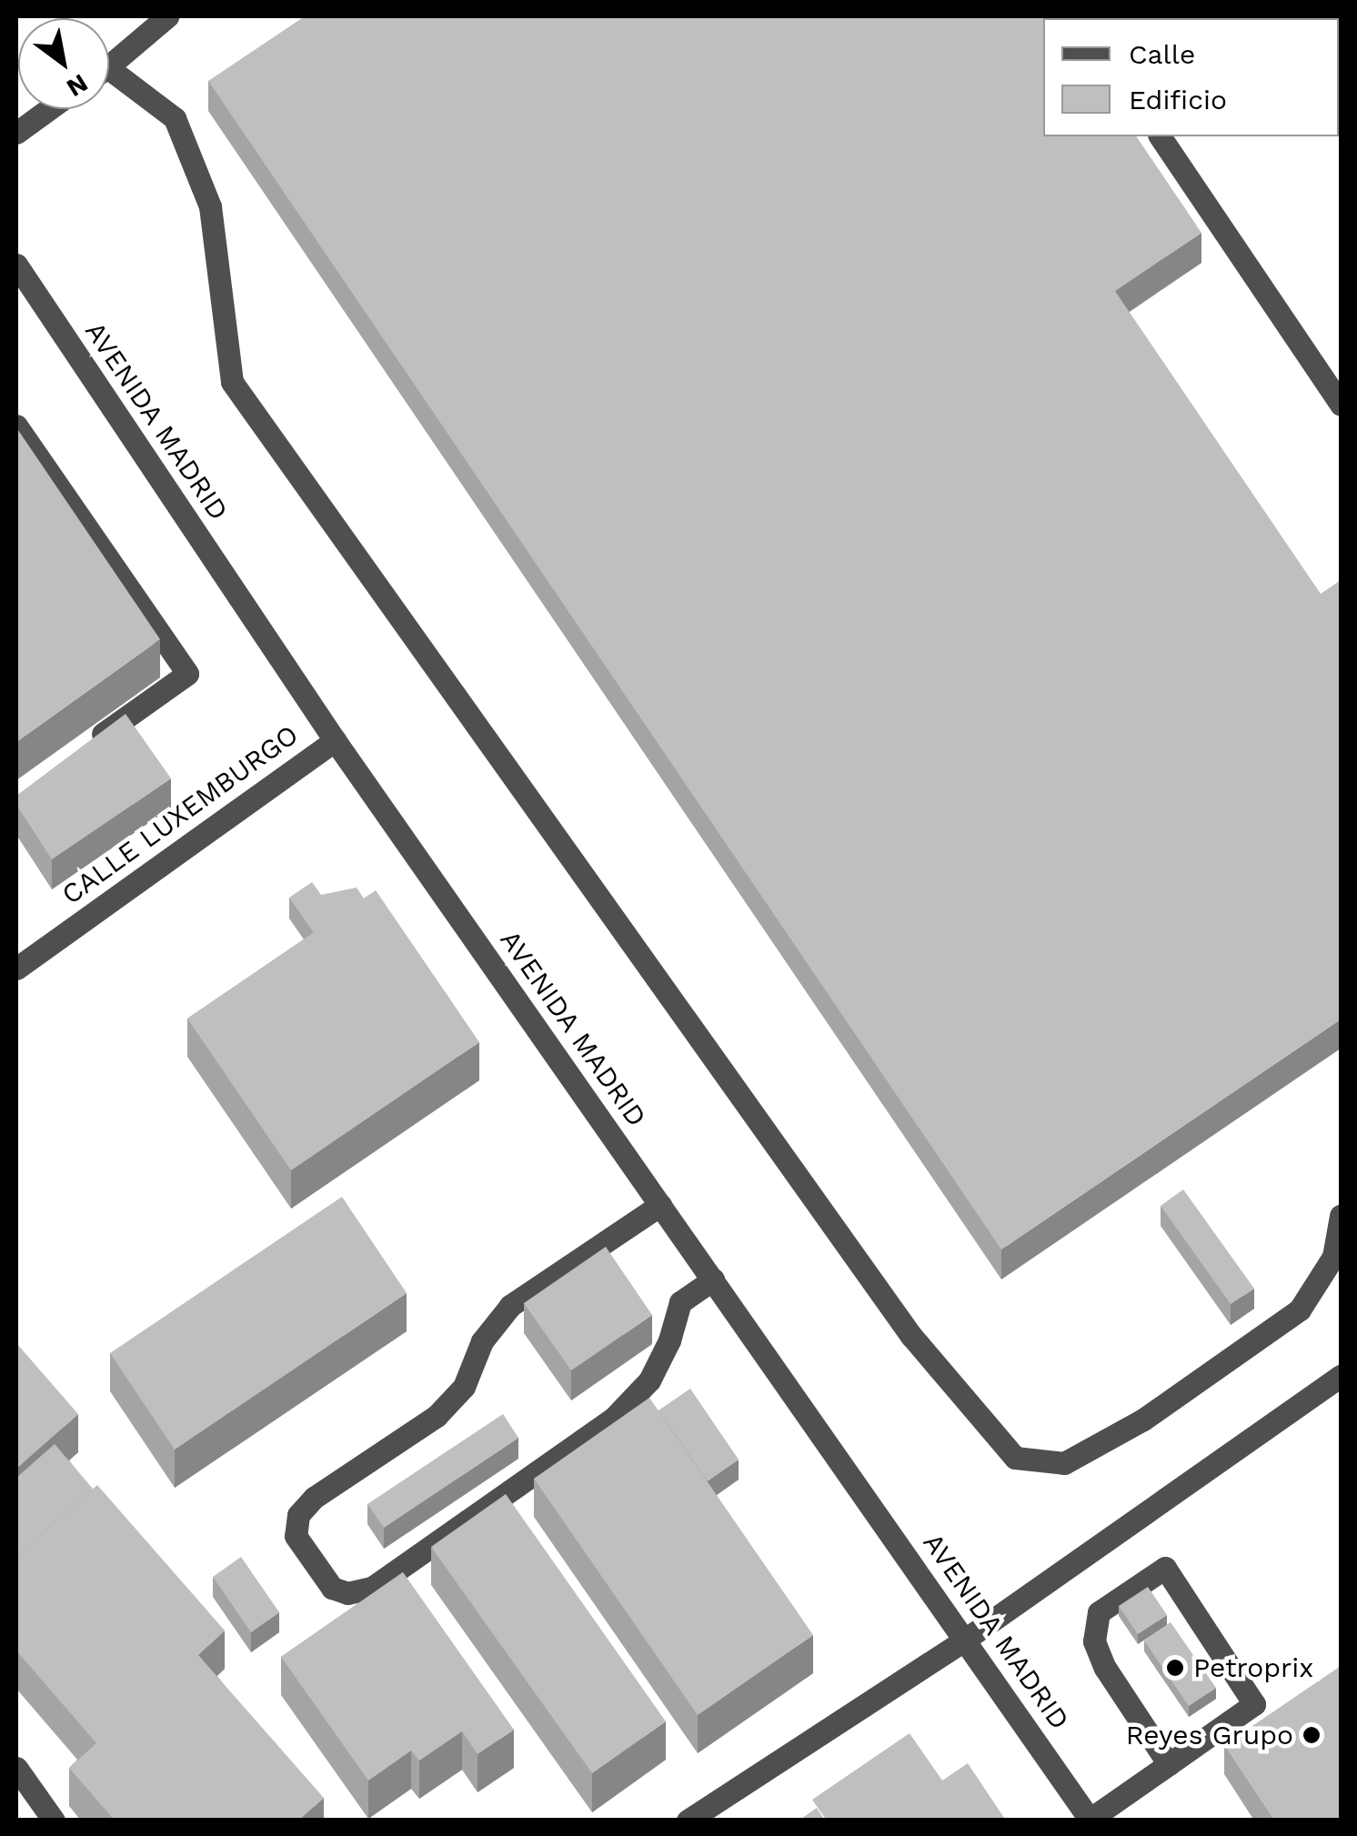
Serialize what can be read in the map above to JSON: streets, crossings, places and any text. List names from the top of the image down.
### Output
{
  "streets": {
    "street": ["AVENIDA MADRID", "CALLE LUXEMBURGO"]
  },
  "crossings": [
    ["AVENIDA MADRID", "CALLE LUXEMBURGO"]
  ],
  "places": ["Petroprix", "Reyes Grupo"],
  "legend": ["Calle", "Edificio"],
  "north": "bottom right"
}
